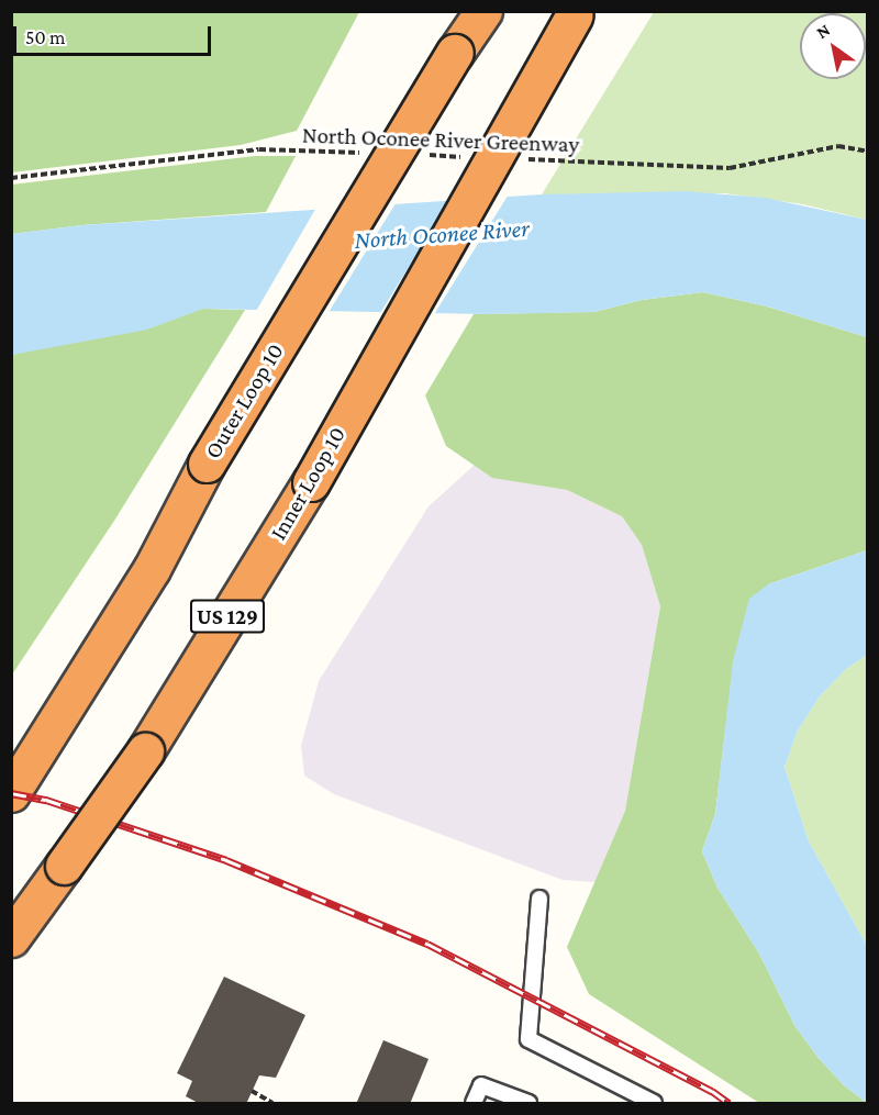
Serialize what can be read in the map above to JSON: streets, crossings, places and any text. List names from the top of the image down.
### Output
{
  "streets": {
    "highway": ["Outer Loop 10", "Inner Loop 10", "US 129"],
    "path": ["North Oconee River Greenway"]
  },
  "water": ["North Oconee River"],
  "scale_bar": "50 m",
  "north": "top left"
}
